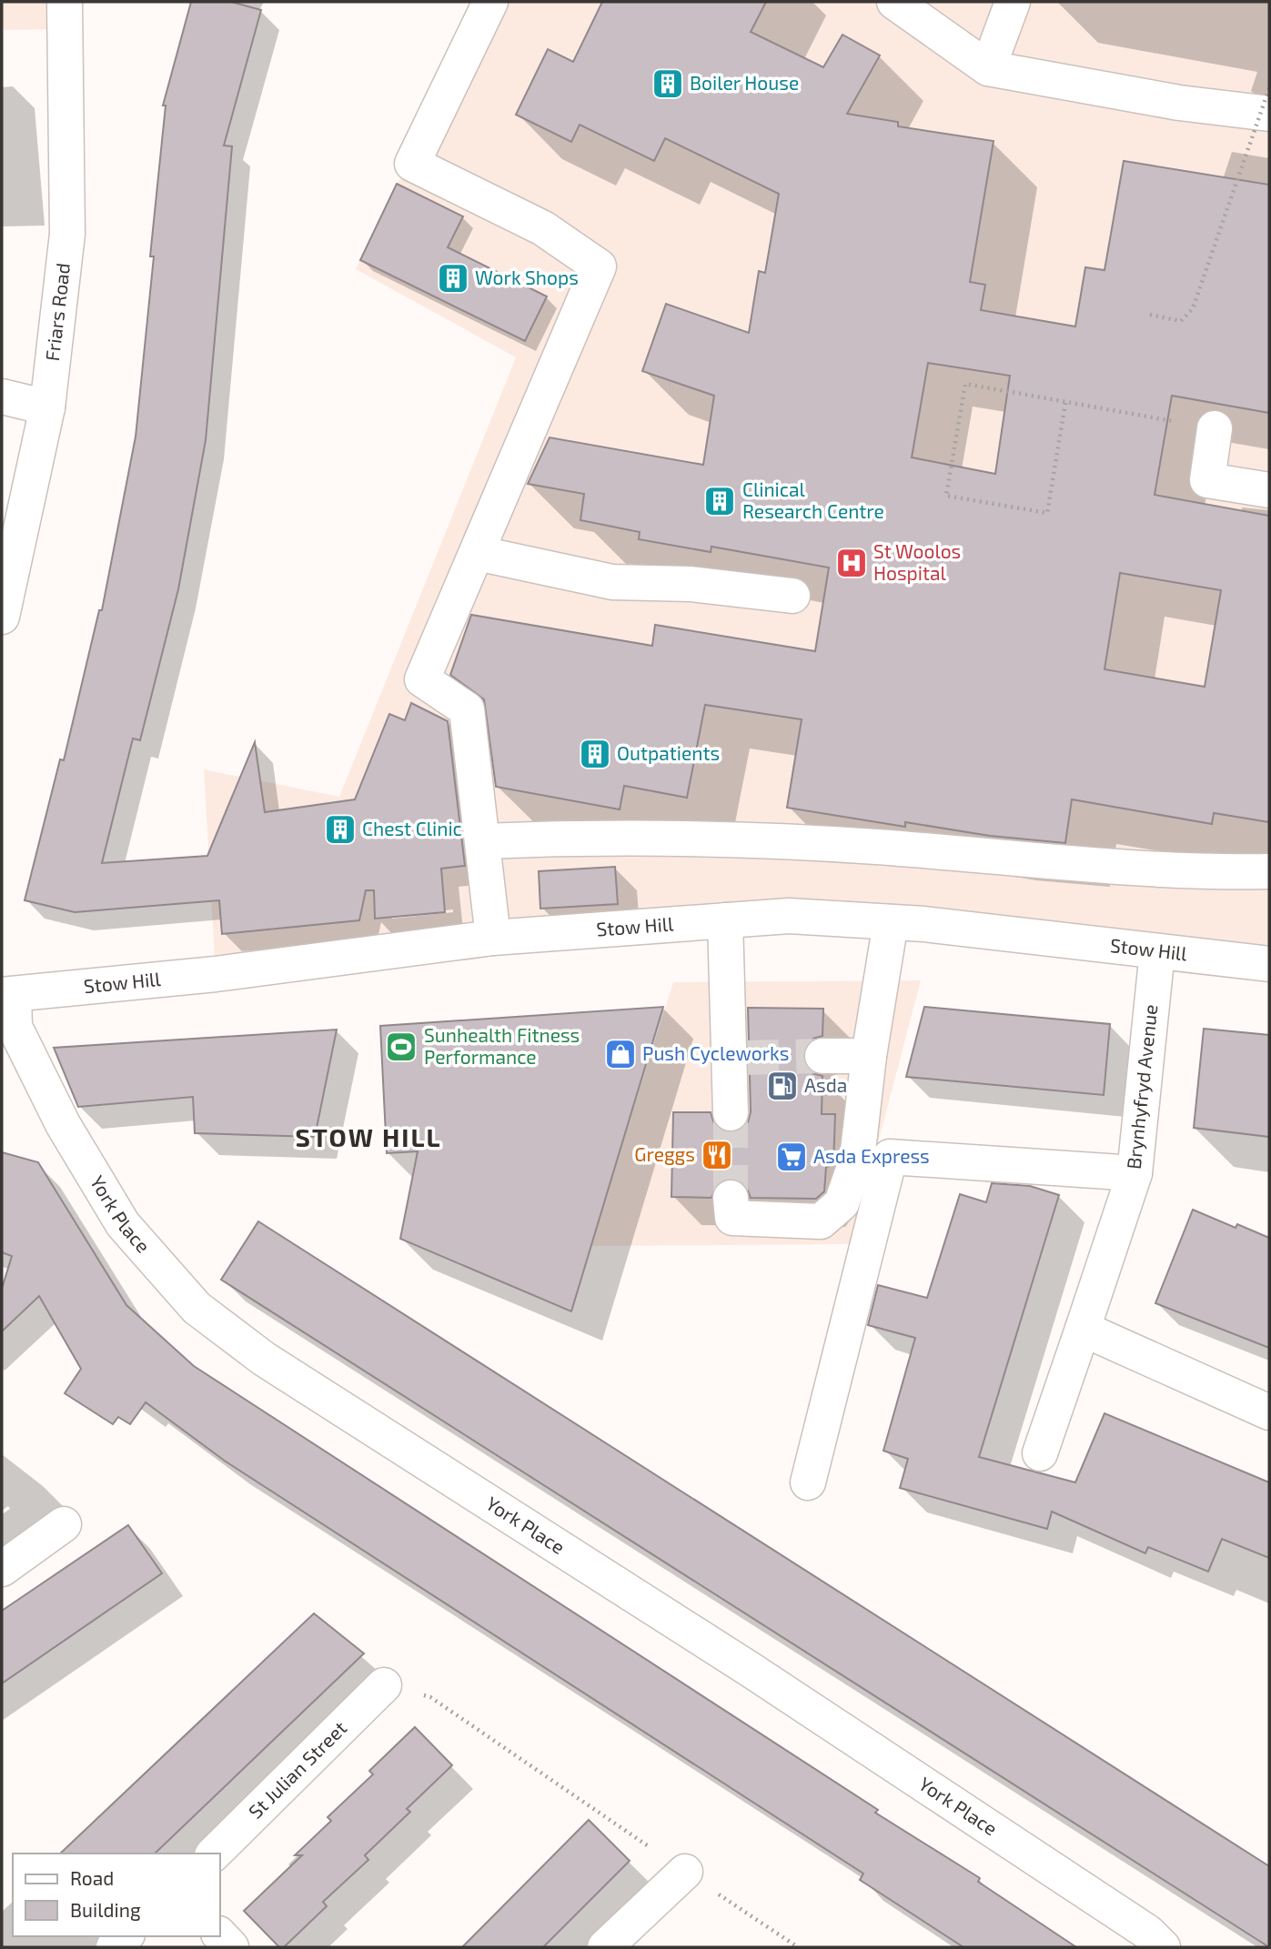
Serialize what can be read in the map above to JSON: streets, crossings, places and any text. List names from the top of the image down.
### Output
{
  "streets": {
    "street": [
      "Friars Road",
      "Stow Hill",
      "Brynhyfryd Avenue",
      "York Place",
      "St Julian Street"
    ]
  },
  "crossings": [
    ["Stow Hill", "Brynhyfryd Avenue"],
    ["Stow Hill", "York Place"]
  ],
  "districts": ["STOW HILL"],
  "places": {
    "building": [
      "Boiler House",
      "Work Shops",
      "Clinical Research Centre",
      "Outpatients",
      "Chest Clinic"
    ],
    "hospital": ["St Woolos Hospital"],
    "sports": ["Sunhealth Fitness Performance"],
    "shop": ["Push Cycleworks"],
    "fuel station": ["Asda"],
    "restaurant": ["Greggs"],
    "supermarket": ["Asda Express"]
  },
  "legend": ["Road", "Building"]
}
